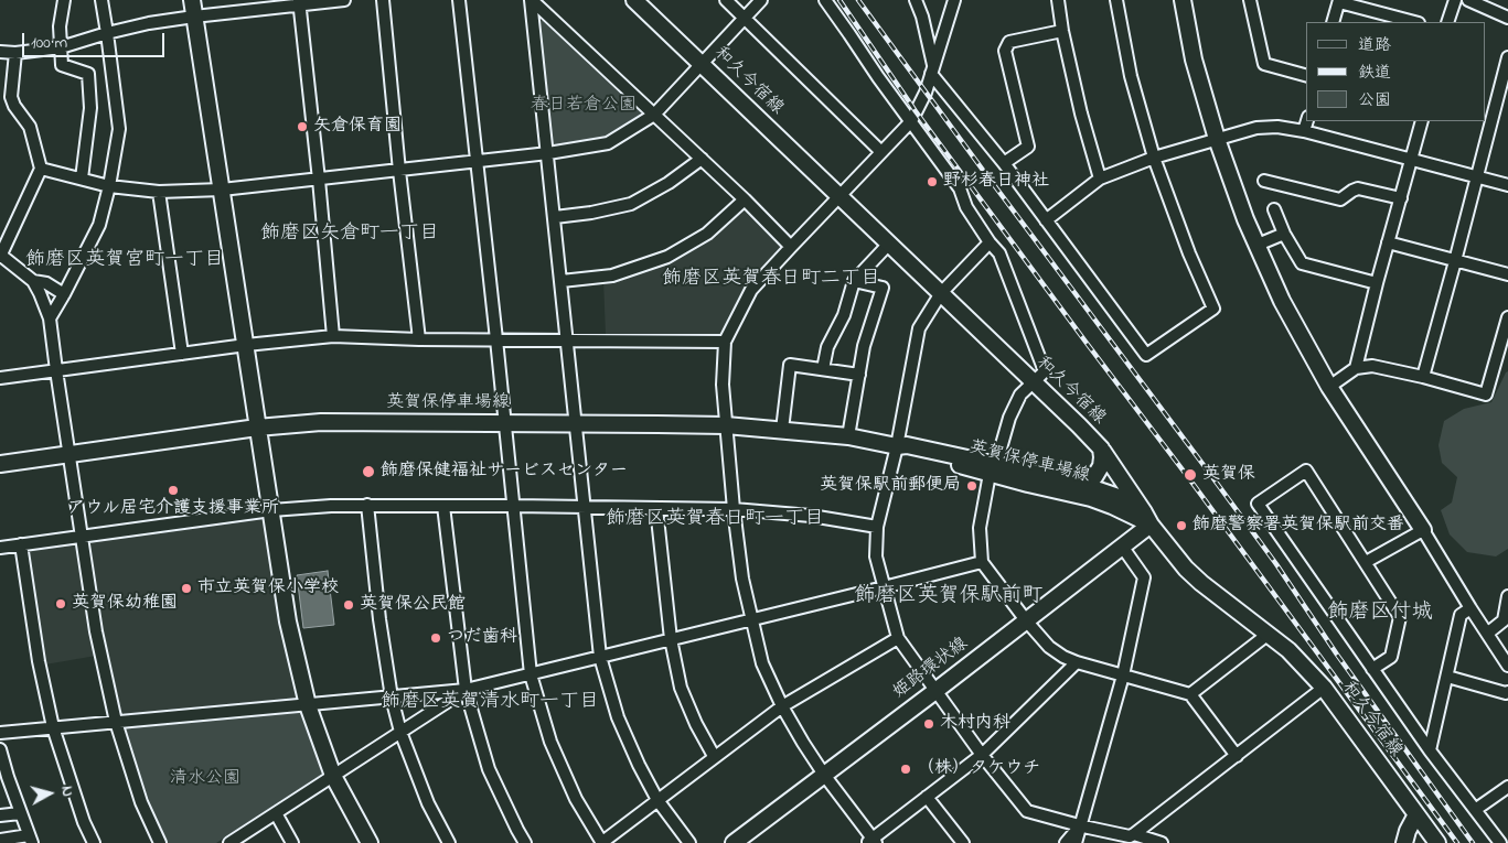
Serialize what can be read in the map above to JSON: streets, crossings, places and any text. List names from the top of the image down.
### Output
{
  "streets": {
    "main road": ["和久今宿線", "英賀保停車場線", "姫路環状線"]
  },
  "crossings": [
    ["和久今宿線", "英賀保停車場線"],
    ["和久今宿線", "姫路環状線"],
    ["英賀保停車場線", "姫路環状線"]
  ],
  "districts": [
    "飾磨区矢倉町一丁目",
    "飾磨区英賀宮町一丁目",
    "飾磨区英賀春日町二丁目",
    "飾磨区英賀春日町一丁目",
    "飾磨区英賀保駅前町",
    "飾磨区付城",
    "飾磨区英賀清水町一丁目"
  ],
  "parks": ["春日若倉公園", "清水公園"],
  "places": [
    "矢倉保育園",
    "野杉春日神社",
    "飾磨保健福祉サービスセンター",
    "英賀保",
    "英賀保駅前郵便局",
    "アウル居宅介護支援事業所",
    "飾磨警察署英賀保駅前交番",
    "市立英賀保小学校",
    "英賀保幼稚園",
    "英賀保公民館",
    "つだ歯科",
    "木村内科",
    "（株）タケウチ"
  ],
  "legend": ["道路", "鉄道", "公園"],
  "scale_bar": "100 m",
  "north": "right"
}
